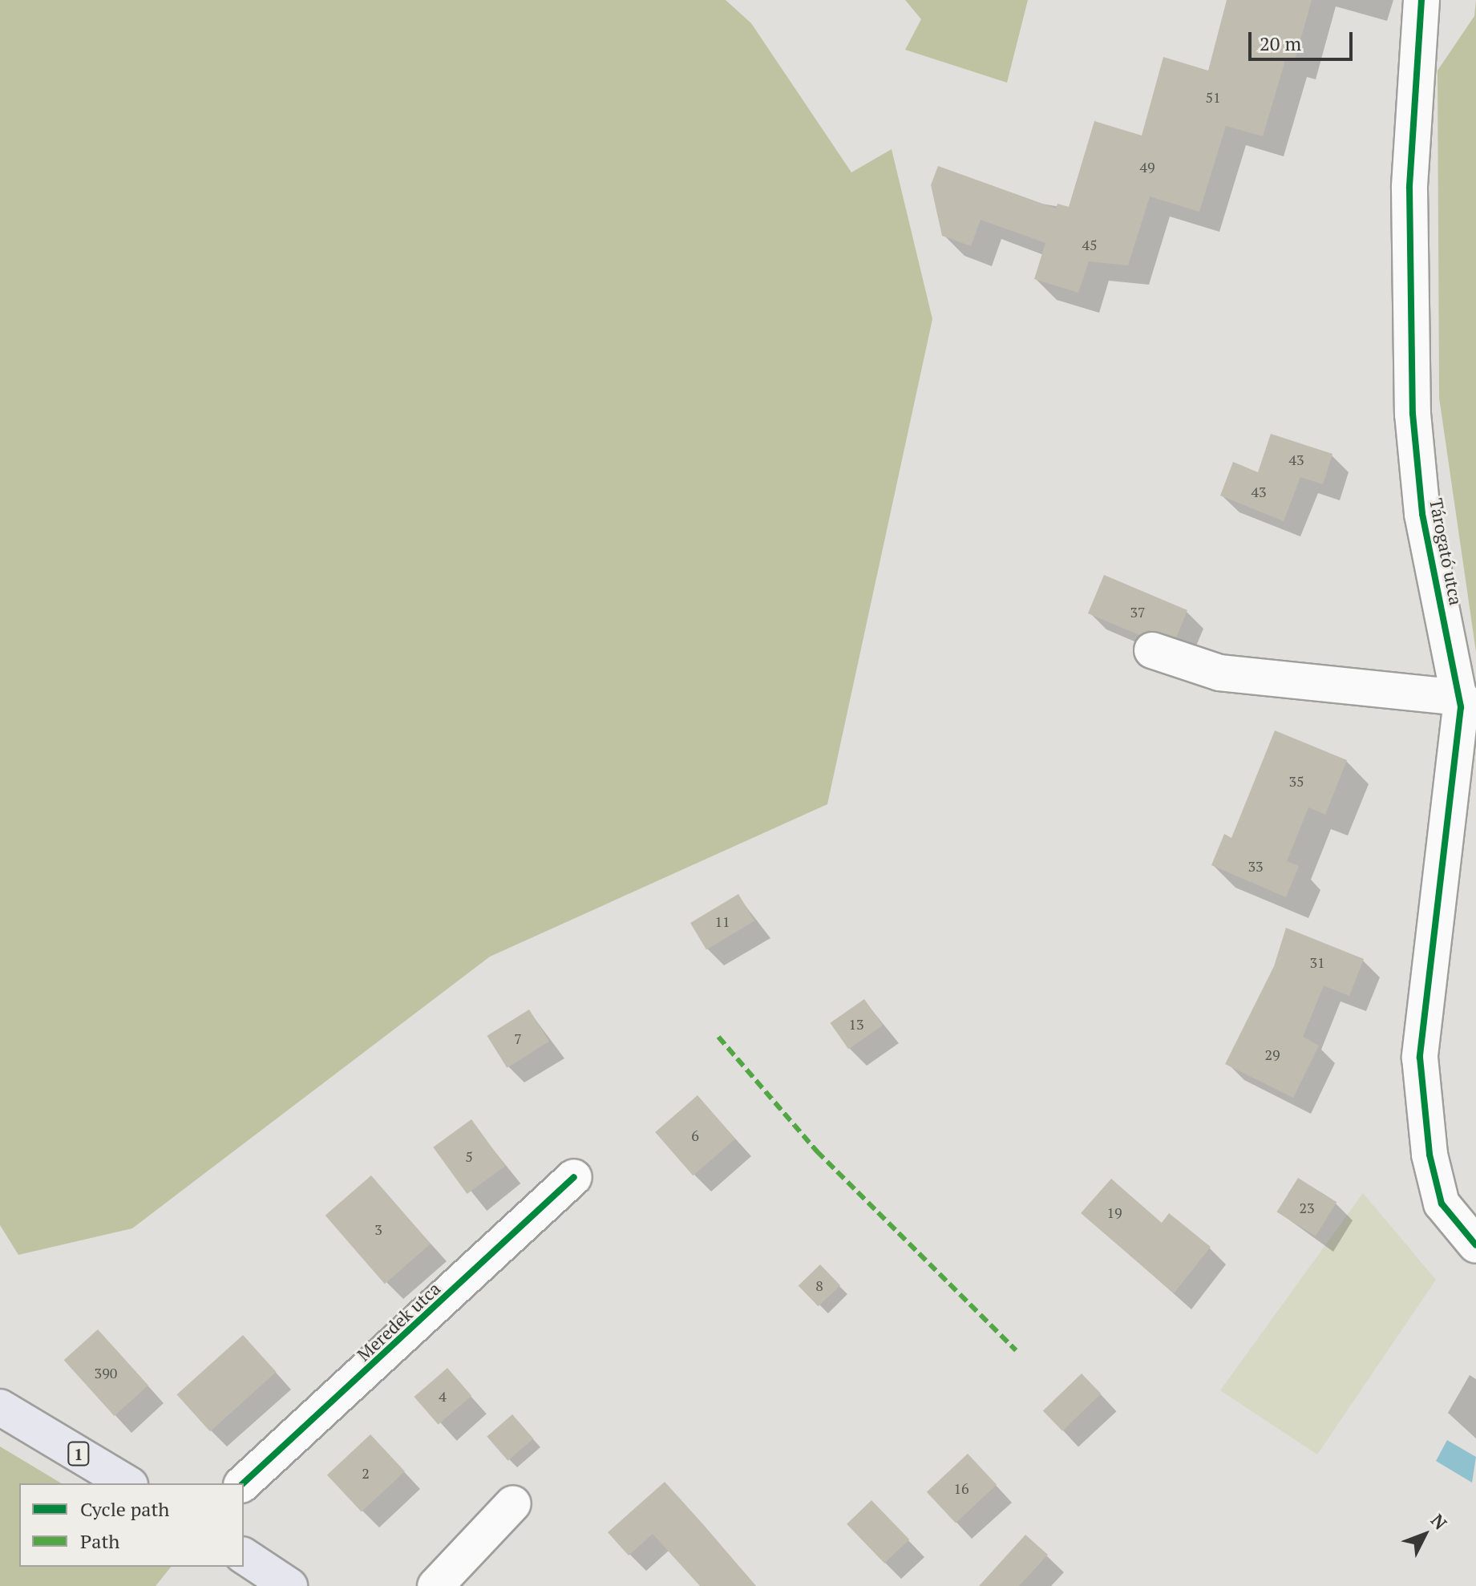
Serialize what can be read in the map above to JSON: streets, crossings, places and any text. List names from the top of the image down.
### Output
{
  "streets": {
    "main road": ["1"],
    "street": ["Tárogató utca", "Meredek utca"]
  },
  "house_numbers": [
    "51",
    "49",
    "45",
    "43",
    "43",
    "37",
    "35",
    "33",
    "11",
    "31",
    "13",
    "7",
    "29",
    "6",
    "5",
    "23",
    "19",
    "3",
    "8",
    "390",
    "4",
    "2",
    "16"
  ],
  "legend": ["Cycle path", "Path"],
  "scale_bar": "20 m",
  "north": "top right"
}
